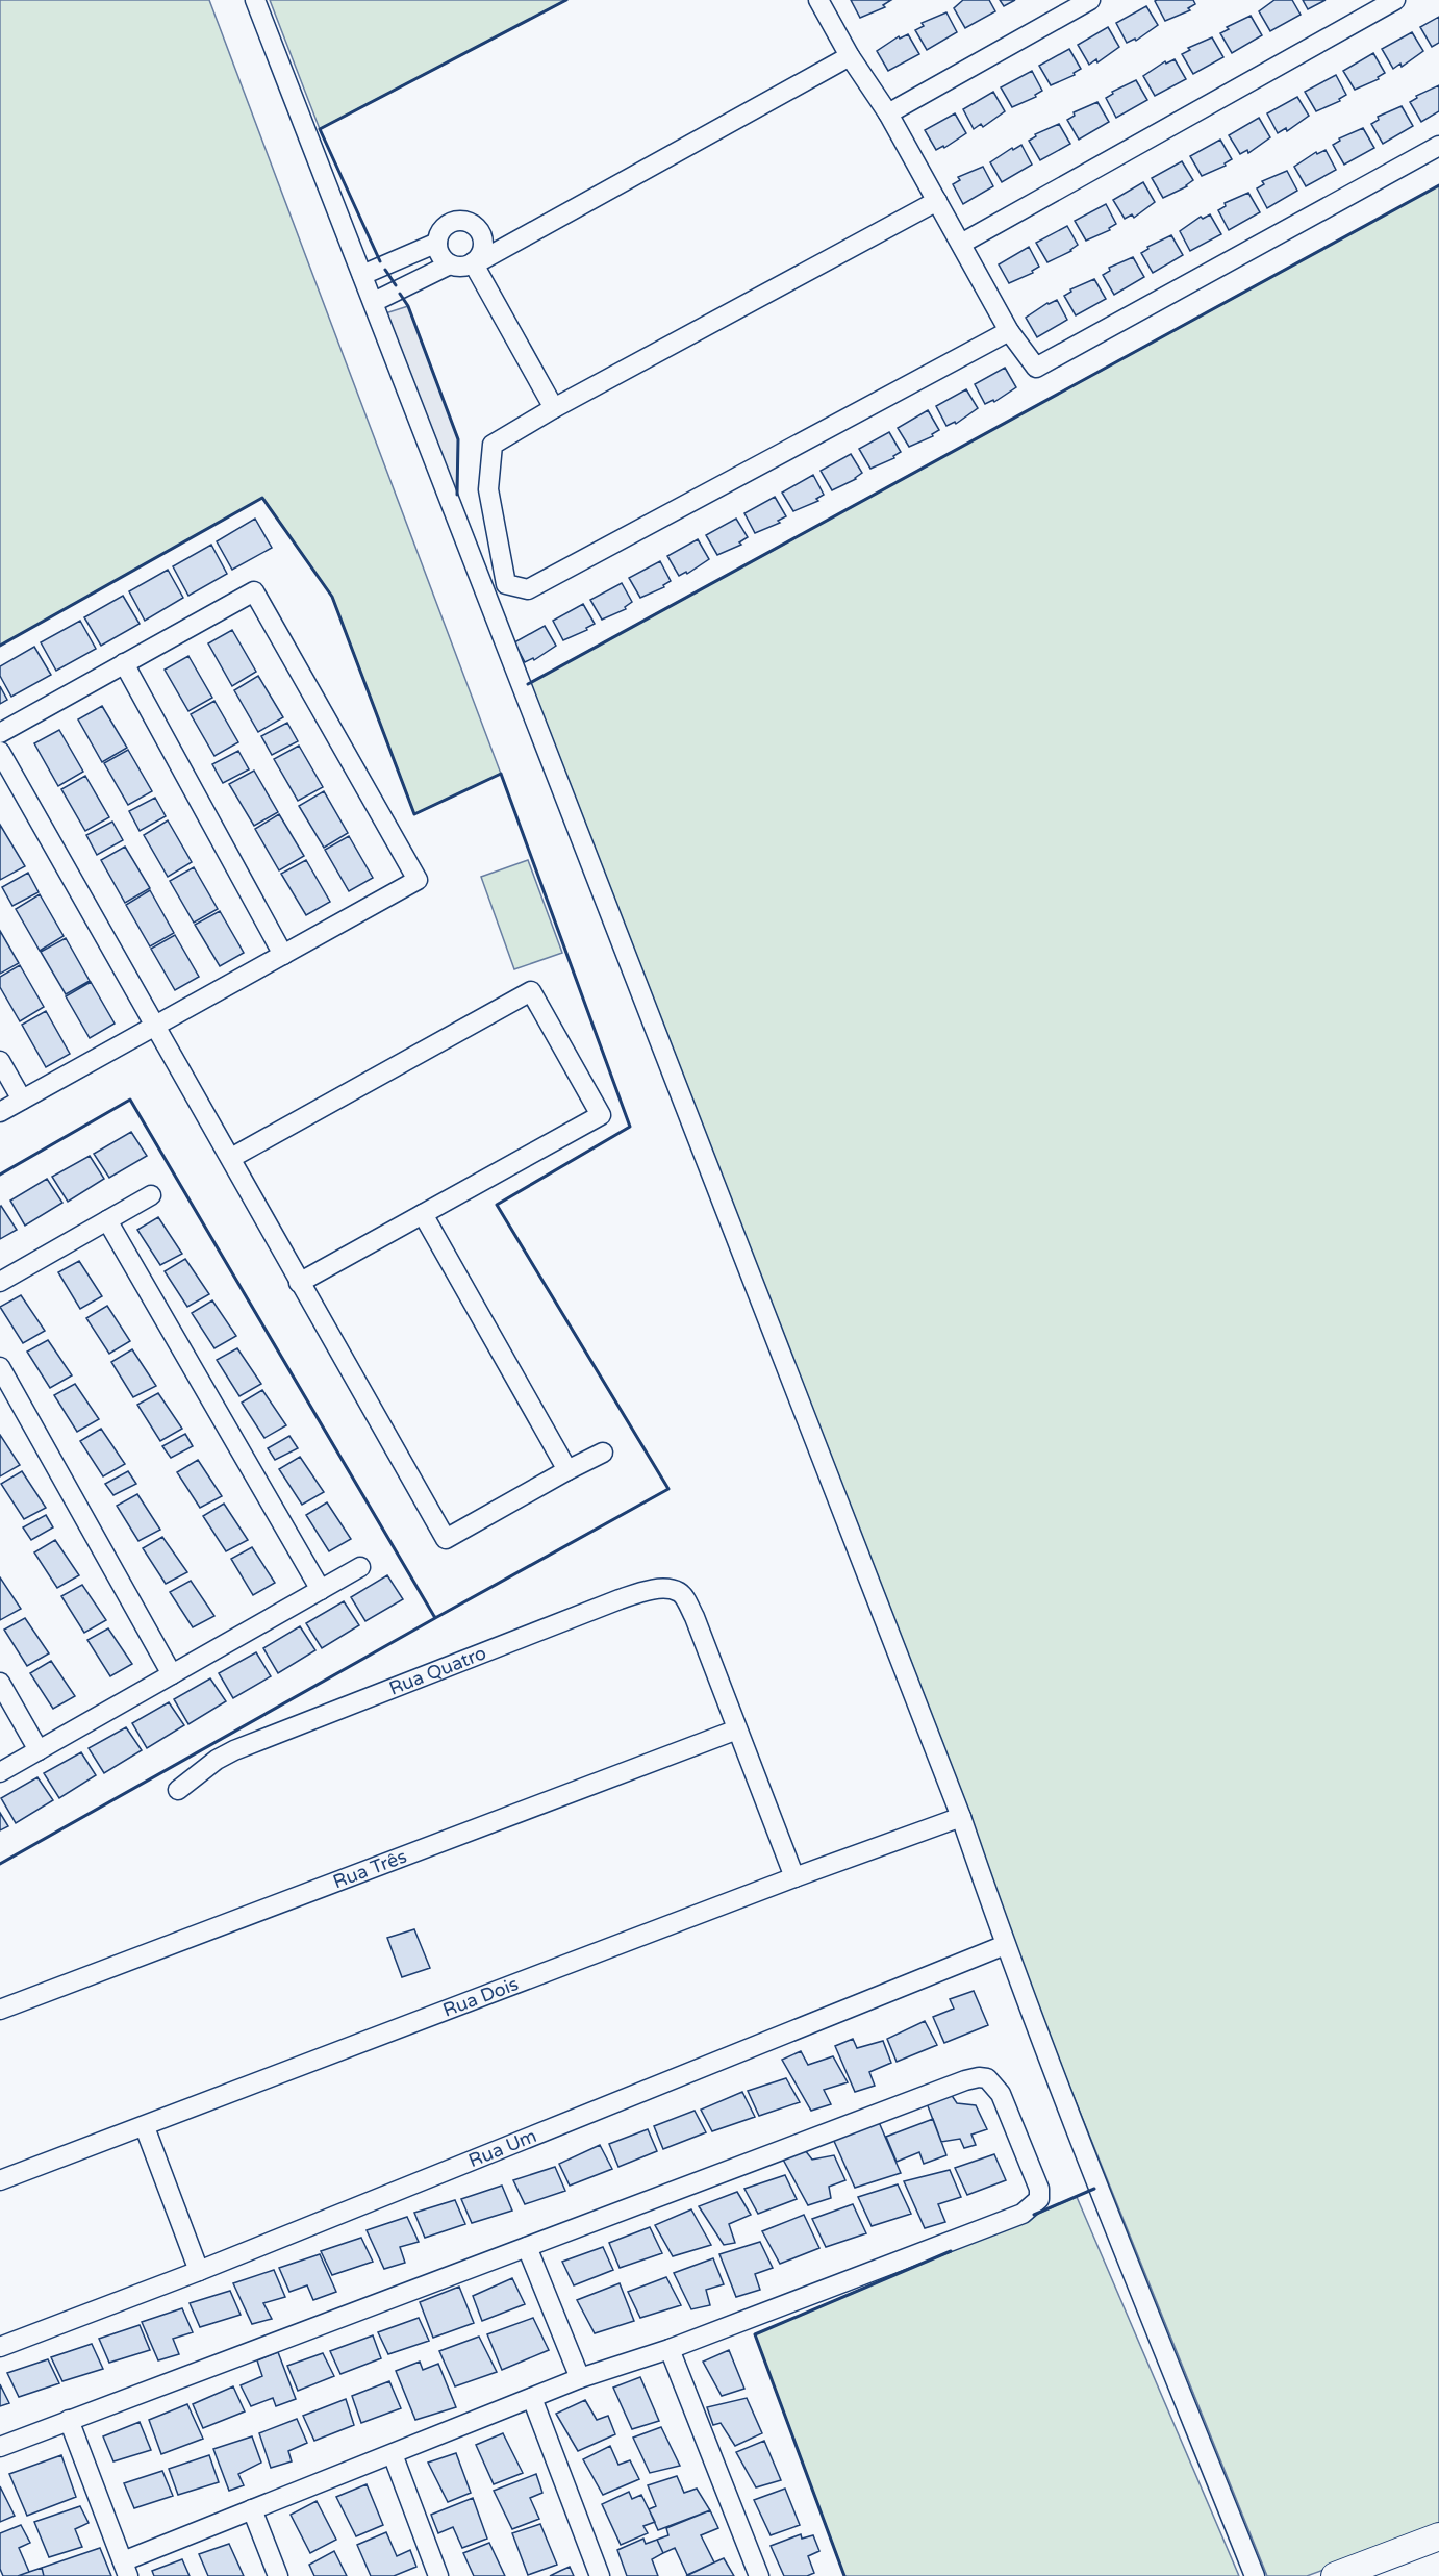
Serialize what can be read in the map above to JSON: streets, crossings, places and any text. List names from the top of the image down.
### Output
{
  "streets": {
    "street": [
      "Rua Quatro",
      "Rua Três",
      "Rua Dois",
      "Rua Um"
    ]
  },
  "crossings": [
    ["Rua Quatro", "Rua Três"]
  ]
}
